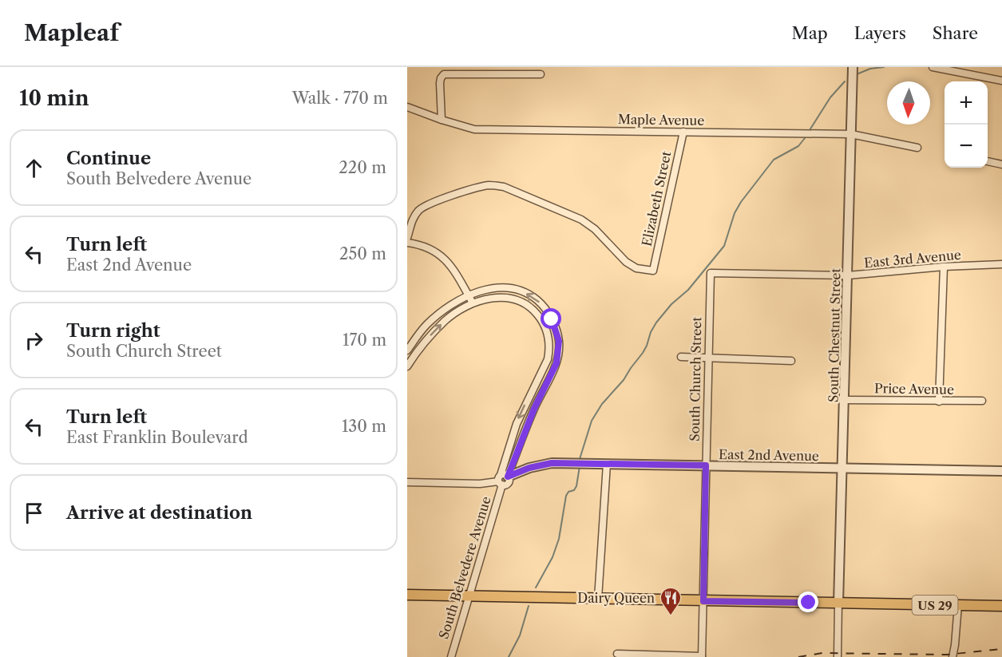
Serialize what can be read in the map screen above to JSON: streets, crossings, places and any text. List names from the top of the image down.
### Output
{
  "streets": {
    "main road": ["US 29"],
    "street": [
      "Maple Avenue",
      "Elizabeth Street",
      "East 3rd Avenue",
      "South Chestnut Street",
      "South Church Street",
      "Price Avenue",
      "East 2nd Avenue",
      "South Belvedere Avenue"
    ]
  },
  "crossings": [
    ["Maple Avenue", "Elizabeth Street"],
    ["Maple Avenue", "South Chestnut Street"],
    ["East 3rd Avenue", "South Chestnut Street"],
    ["East 3rd Avenue", "South Church Street"],
    ["South Chestnut Street", "Price Avenue"],
    ["South Chestnut Street", "East 2nd Avenue"],
    ["South Chestnut Street", "US 29"],
    ["South Church Street", "East 2nd Avenue"],
    ["South Church Street", "US 29"],
    ["East 2nd Avenue", "South Belvedere Avenue"],
    ["South Belvedere Avenue", "US 29"]
  ],
  "places": {
    "restaurant": ["Dairy Queen"]
  },
  "north": "bottom",
  "page": {
    "header": "Mapleaf",
    "nav": ["Map", "Layers", "Share"],
    "heading": ["10 min", "Walk · 770 m"],
    "map_buttons": ["+", "−"],
    "list": [
      ["Continue", "South Belvedere Avenue", "220 m"],
      ["Turn left", "East 2nd Avenue", "250 m"],
      ["Turn right", "South Church Street", "170 m"],
      ["Turn left", "East Franklin Boulevard", "130 m"],
      "Arrive at destination"
    ]
  }
}
